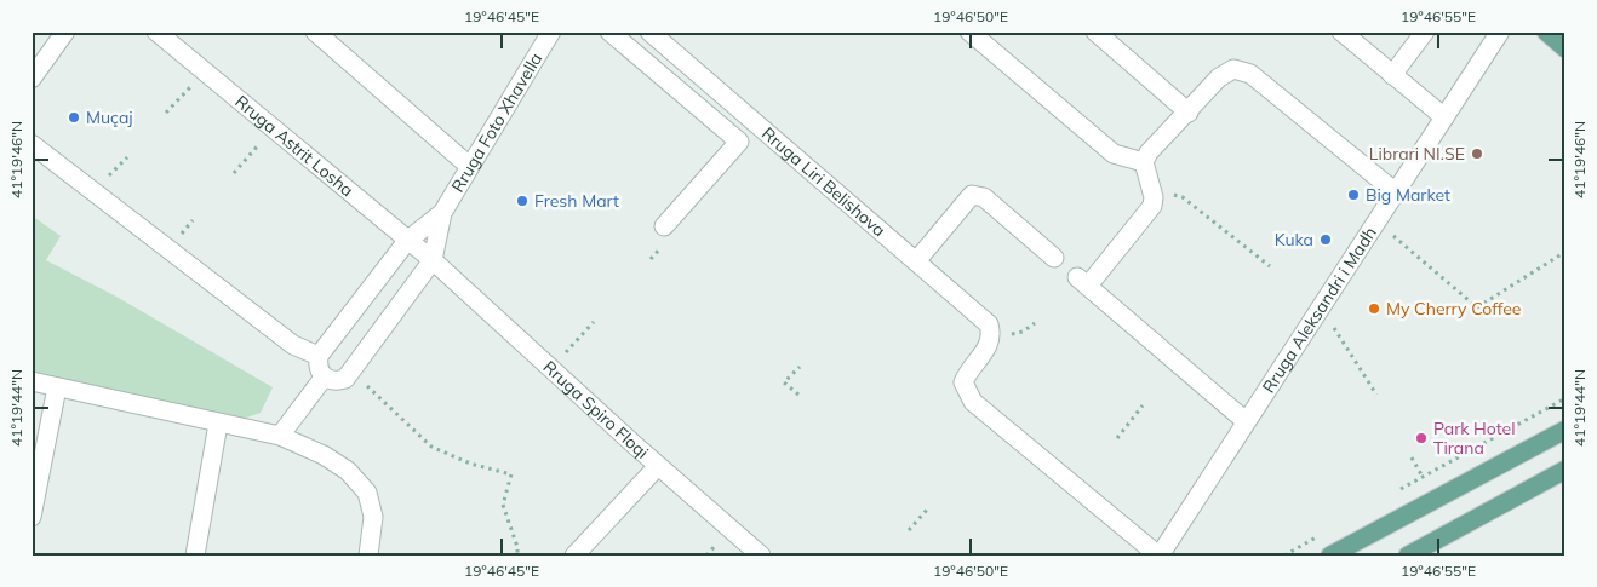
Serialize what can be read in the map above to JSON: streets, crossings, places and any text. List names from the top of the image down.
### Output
{
  "streets": {
    "street": [
      "Rruga Foto Xhavella",
      "Rruga Astrit Losha",
      "Rruga Liri Belishova",
      "Rruga Aleksandri i Madh",
      "Rruga Spiro Floqi"
    ]
  },
  "crossings": [
    ["Rruga Astrit Losha", "Rruga Spiro Floqi"],
    ["Rruga Liri Belishova", "Rruga Aleksandri i Madh"]
  ],
  "places": [
    "Muçaj",
    "Librari NI.SE",
    "Big Market",
    "Fresh Mart",
    "Kuka",
    "My Cherry Coffee",
    "Park Hotel Tirana"
  ],
  "coordinates": [
    "19°46'45\"E",
    "19°46'50\"E",
    "19°46'55\"E",
    "41°19'46\"N",
    "41°19'44\"N"
  ]
}
